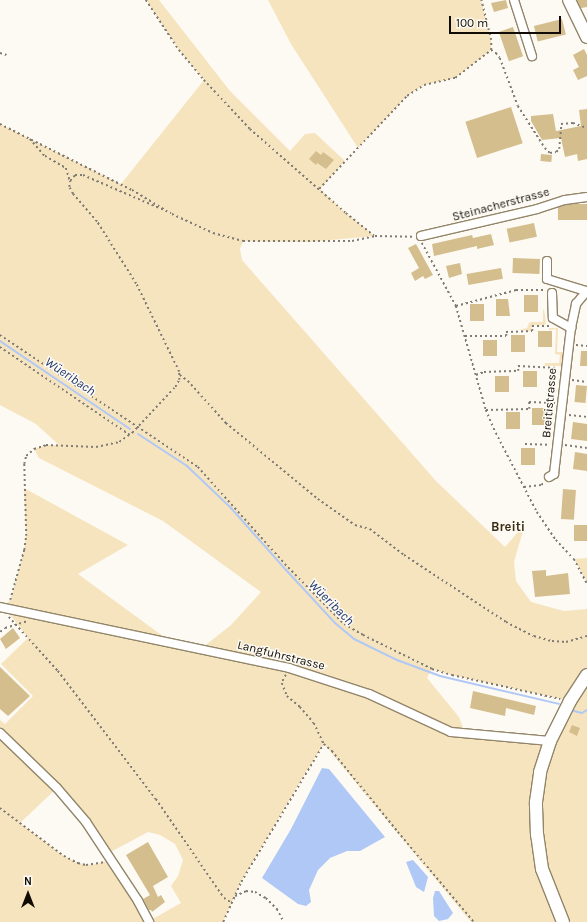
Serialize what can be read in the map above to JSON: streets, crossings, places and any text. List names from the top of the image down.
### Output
{
  "streets": {
    "street": ["Steinacherstrasse", "Breitistrasse", "Langfuhrstrasse"]
  },
  "districts": ["Breiti"],
  "water": ["Wüeribach"],
  "scale_bar": "100 m",
  "north": "top"
}
